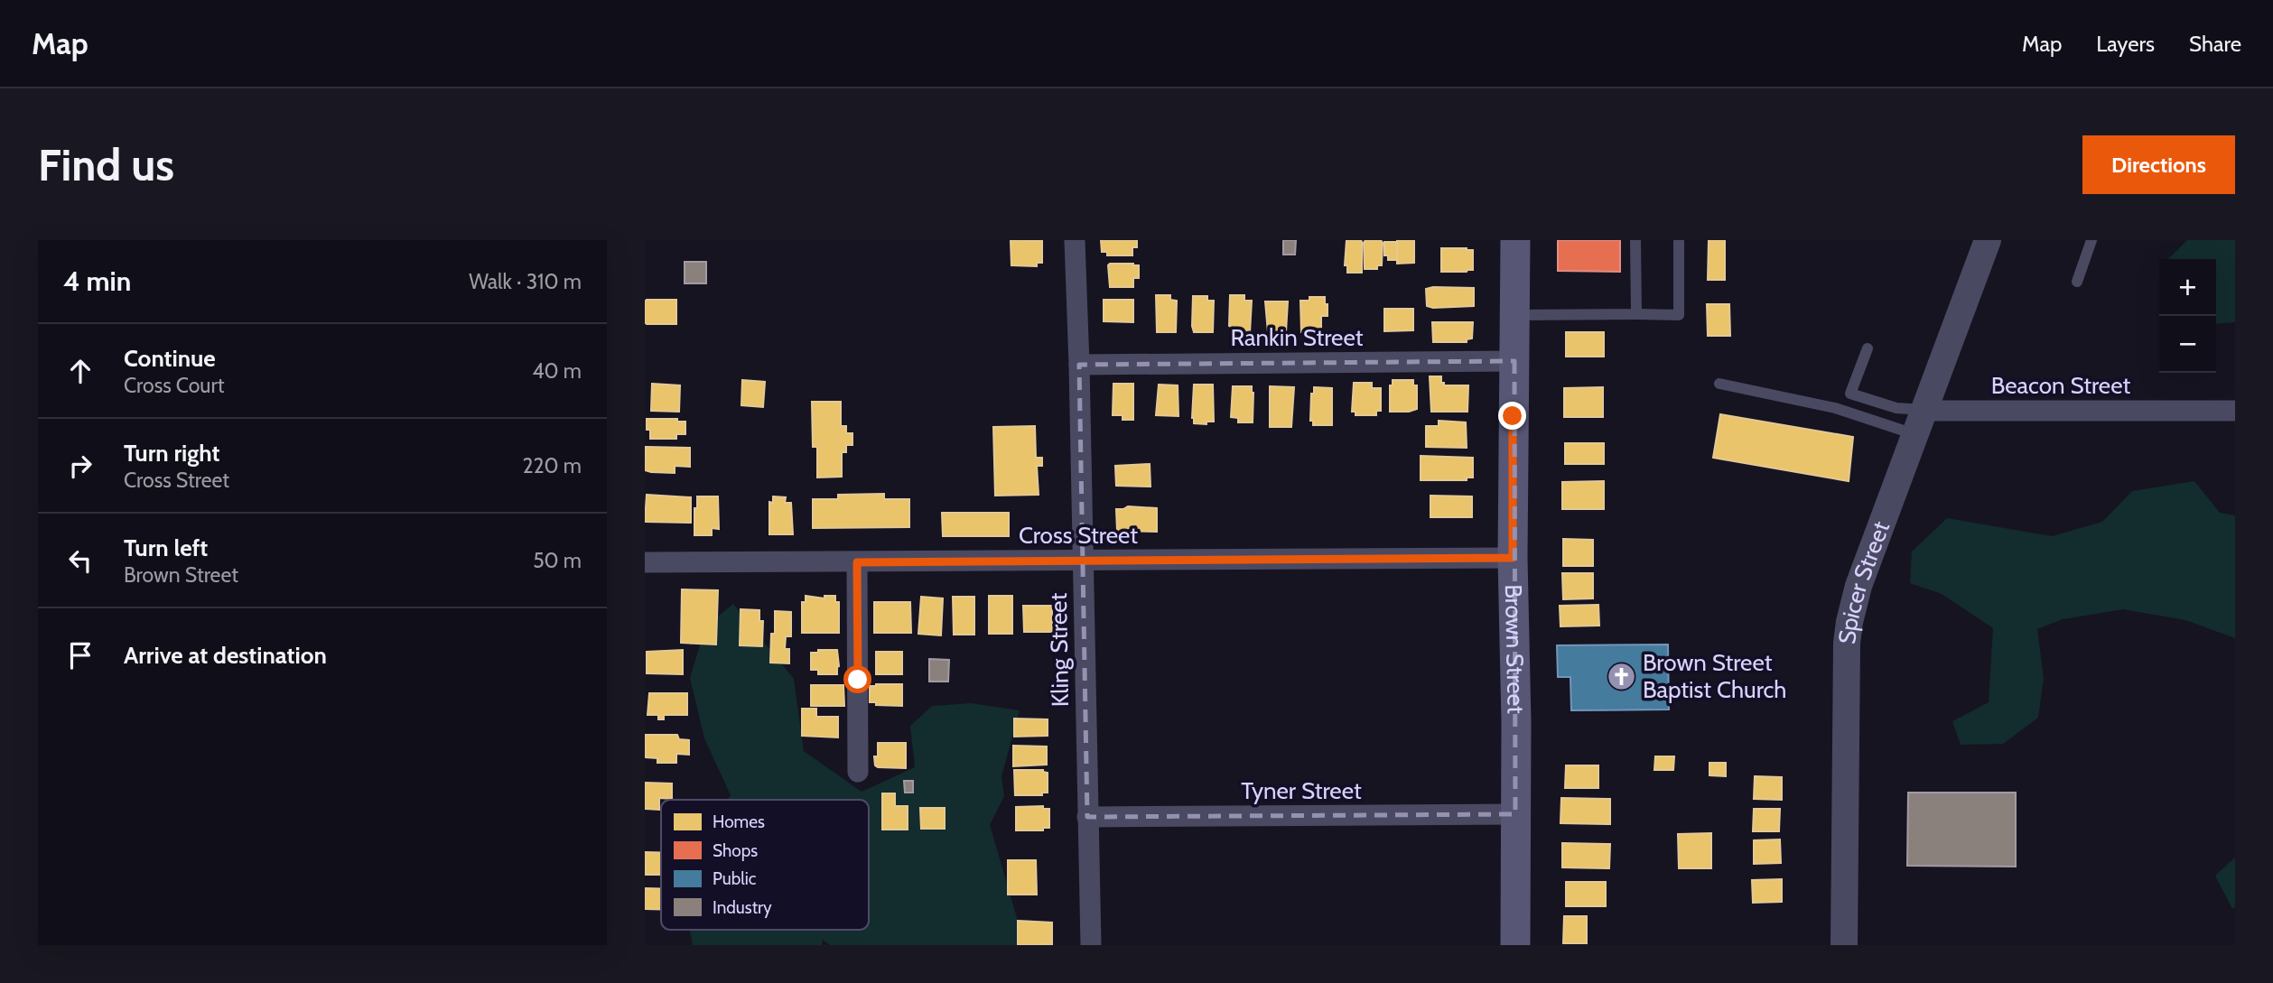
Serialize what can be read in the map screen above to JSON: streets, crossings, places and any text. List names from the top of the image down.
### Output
{
  "streets": {
    "main road": ["Brown Street"],
    "street": [
      "Rankin Street",
      "Beacon Street",
      "Cross Street",
      "Spicer Street",
      "Kling Street",
      "Tyner Street"
    ]
  },
  "crossings": [
    ["Rankin Street", "Brown Street"],
    ["Rankin Street", "Kling Street"],
    ["Beacon Street", "Spicer Street"],
    ["Cross Street", "Brown Street"],
    ["Cross Street", "Kling Street"],
    ["Brown Street", "Tyner Street"],
    ["Kling Street", "Tyner Street"]
  ],
  "places": {
    "church": ["Brown Street Baptist Church"]
  },
  "legend": [
    "Homes",
    "Shops",
    "Public",
    "Industry"
  ],
  "page": {
    "header": "Map",
    "nav": ["Map", "Layers", "Share"],
    "buttons": "Directions",
    "title": "Find us",
    "heading": ["4 min", "Walk · 310 m"],
    "map_buttons": ["+", "−"],
    "list": [
      ["Continue", "Cross Court", "40 m"],
      ["Turn right", "Cross Street", "220 m"],
      ["Turn left", "Brown Street", "50 m"],
      "Arrive at destination"
    ]
  }
}
